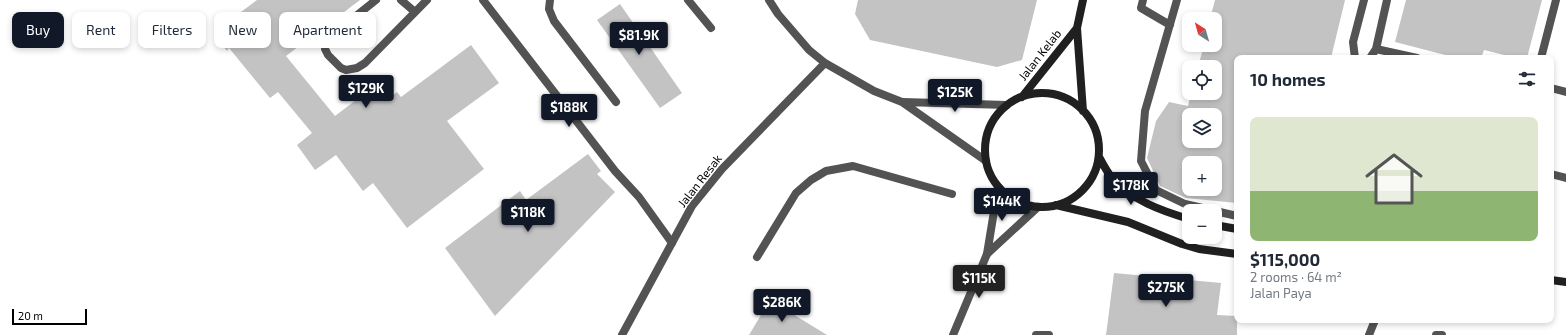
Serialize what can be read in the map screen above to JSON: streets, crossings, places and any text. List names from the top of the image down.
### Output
{
  "streets": {
    "main road": ["Jalan Kelab"],
    "street": ["Jalan Resak"]
  },
  "scale_bar": "20 m",
  "north": "top left",
  "page": {
    "map_buttons": ["+", "−"],
    "chip": [
      "Buy",
      "Rent",
      "Filters",
      "New",
      "Apartment"
    ],
    "price": [
      "$81.9K",
      "$129K",
      "$125K",
      "$188K",
      "$178K",
      "$144K",
      "$118K",
      "$115K",
      "$275K",
      "$286K"
    ],
    "heading": "10 homes",
    "list": [
      {
        "name": "$115,000",
        "note": "2 rooms · 64 m² · Jalan Paya"
      }
    ],
    "scale": "20 m"
  }
}
